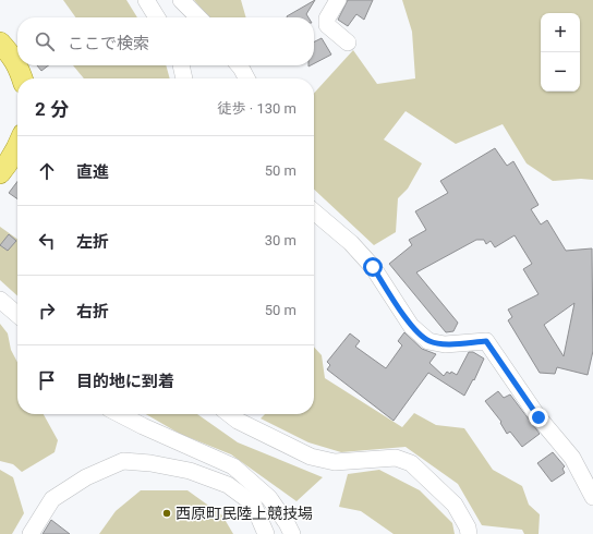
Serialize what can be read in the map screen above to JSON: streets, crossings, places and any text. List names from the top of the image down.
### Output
{
  "places": ["西原町民陸上競技場"],
  "page": {
    "map_buttons": ["+", "−"],
    "search": "ここで検索",
    "heading": ["2 分", "徒歩 · 130 m"],
    "list": [
      ["直進", "50 m"],
      ["左折", "30 m"],
      ["右折", "50 m"],
      "目的地に到着"
    ]
  }
}
